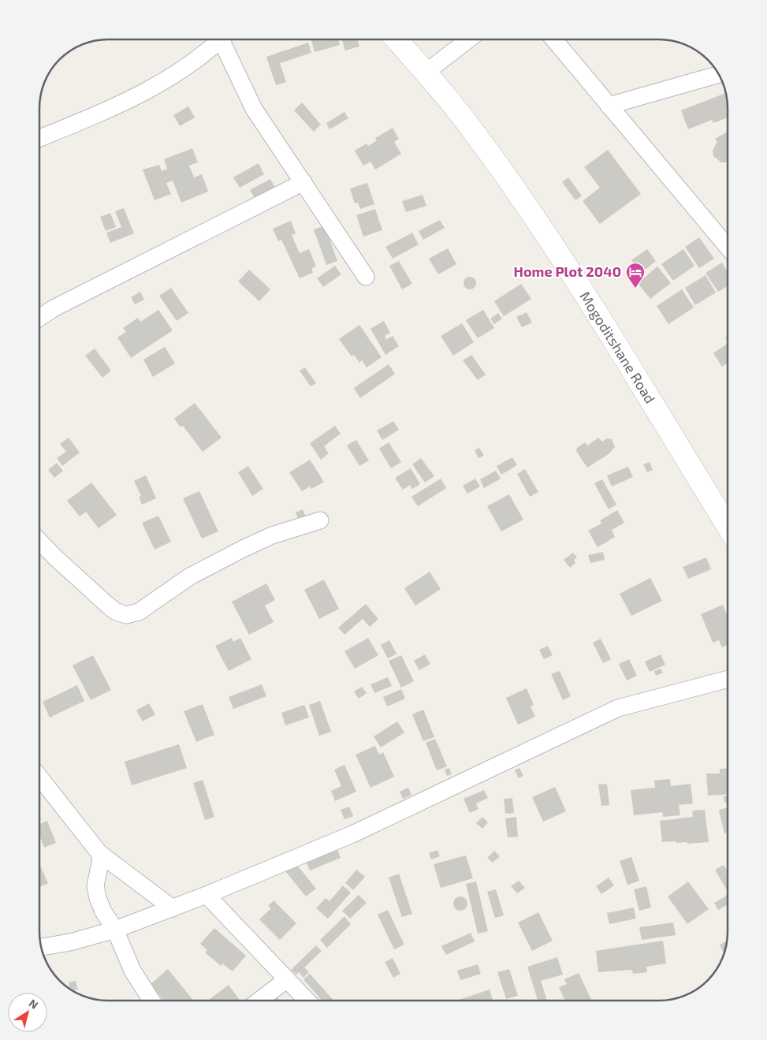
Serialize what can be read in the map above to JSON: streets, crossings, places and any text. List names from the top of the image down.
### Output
{
  "streets": {
    "main road": ["Mogoditshane Road"]
  },
  "places": {
    "hotel": ["Home Plot 2040"]
  },
  "north": "top right"
}
